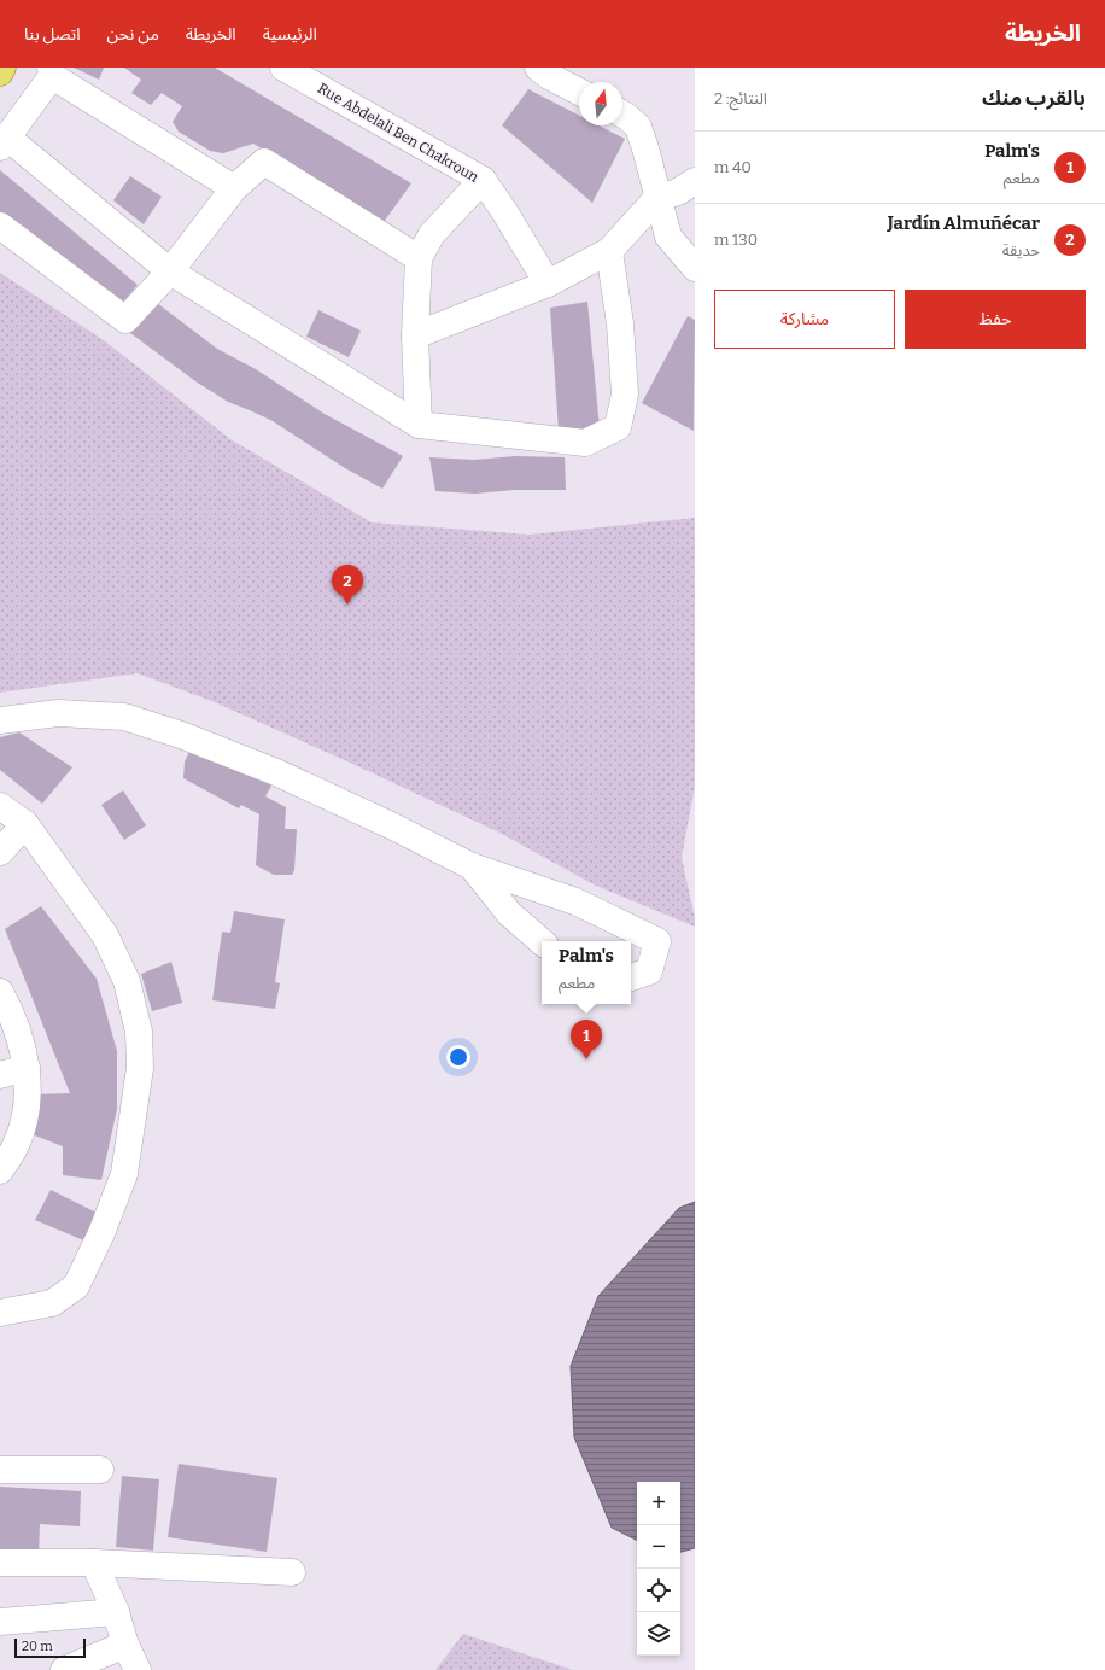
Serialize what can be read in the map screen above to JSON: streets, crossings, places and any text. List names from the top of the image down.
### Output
{
  "streets": {
    "street": ["Rue Abdelali Ben Chakroun"]
  },
  "scale_bar": "20 m",
  "north": "top",
  "page": {
    "header": "الخريطة",
    "nav": [
      "الرئيسية",
      "الخريطة",
      "من نحن",
      "اتصل بنا"
    ],
    "heading": ["بالقرب منك", "النتائج: 2"],
    "list": [
      {
        "mark": "1",
        "name": "Palm's",
        "note": "مطعم",
        "value": "40 m"
      },
      {
        "mark": "2",
        "name": "Jardín Almuñécar",
        "note": "حديقة",
        "value": "130 m"
      }
    ],
    "buttons": ["حفظ", "مشاركة"],
    "pins": ["2", "1"],
    "popup": ["Palm's", "مطعم"],
    "map_buttons": ["+", "−"],
    "scale": "20 m"
  }
}
